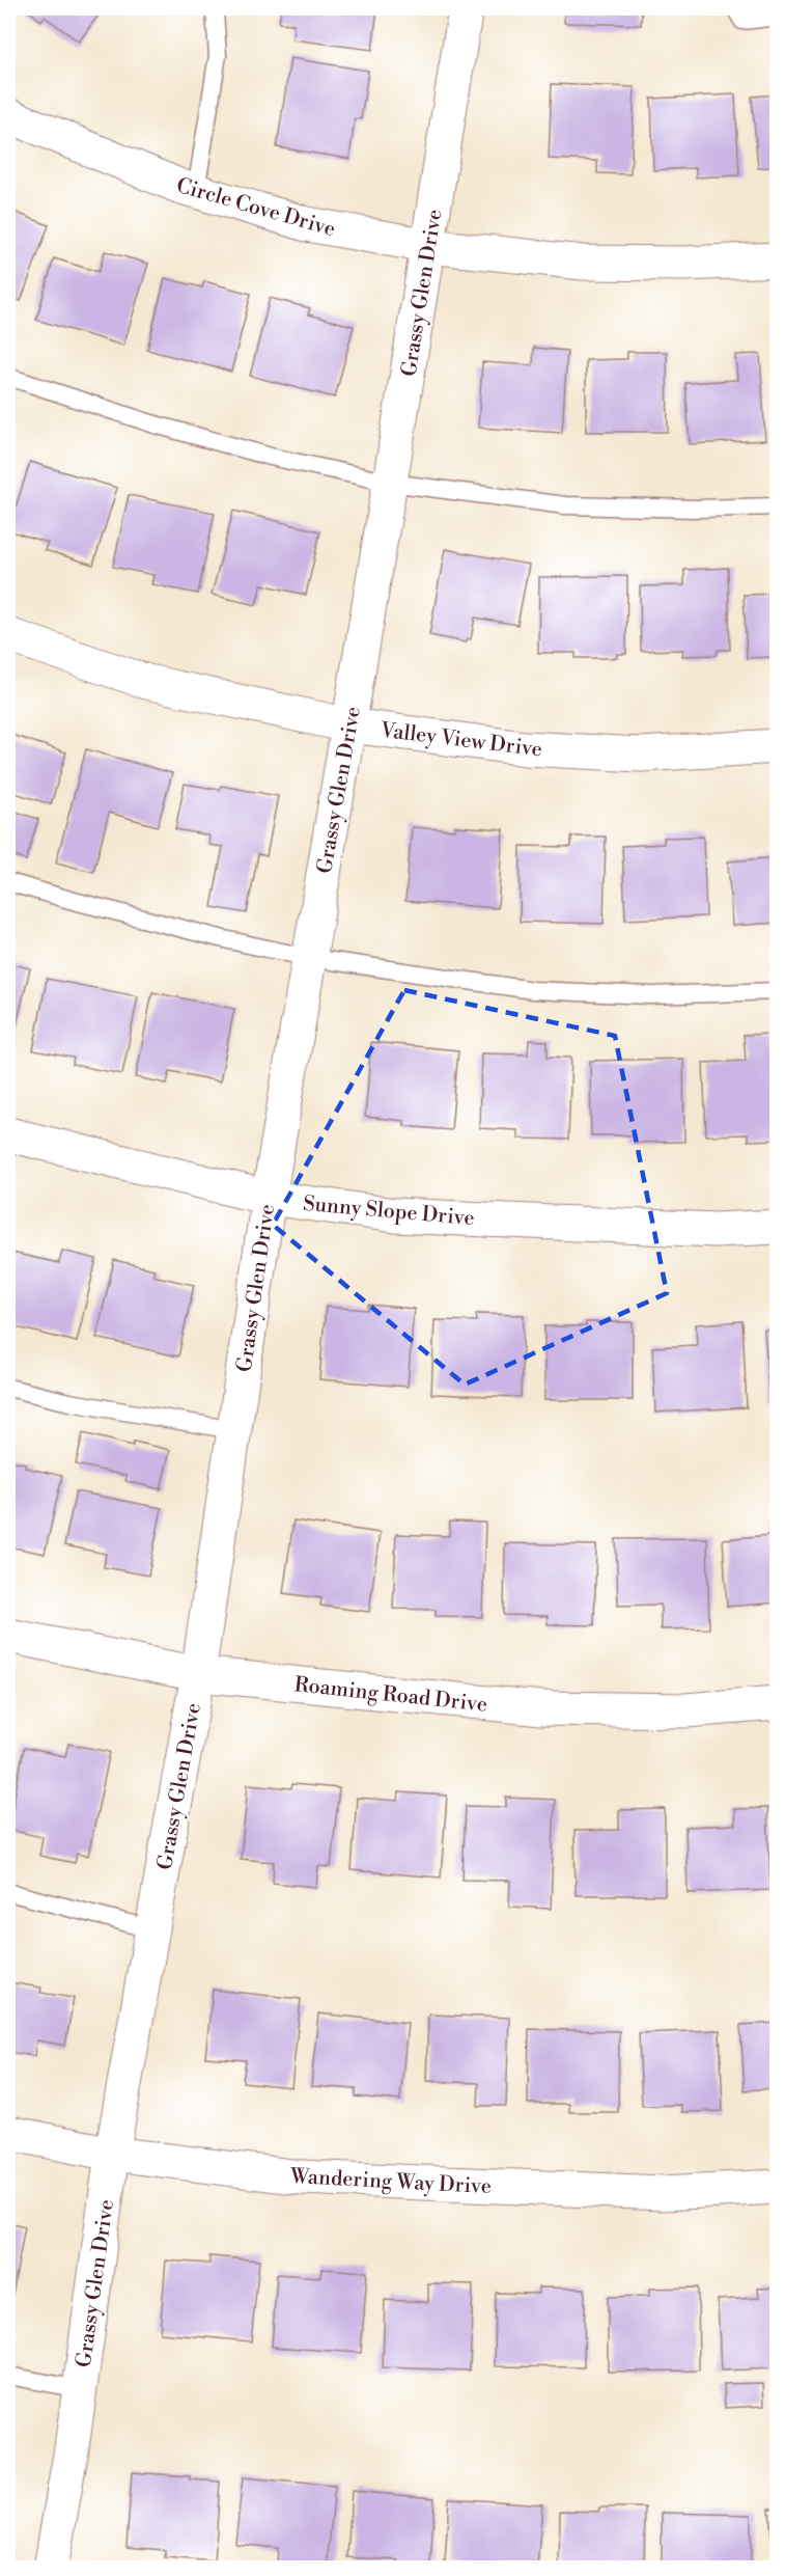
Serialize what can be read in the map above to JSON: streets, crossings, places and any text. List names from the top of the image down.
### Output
{
  "streets": {
    "street": [
      "Circle Cove Drive",
      "Grassy Glen Drive",
      "Valley View Drive",
      "Sunny Slope Drive",
      "Roaming Road Drive",
      "Wandering Way Drive"
    ]
  },
  "crossings": [
    ["Circle Cove Drive", "Grassy Glen Drive"],
    ["Grassy Glen Drive", "Valley View Drive"],
    ["Grassy Glen Drive", "Sunny Slope Drive"],
    ["Grassy Glen Drive", "Roaming Road Drive"],
    ["Grassy Glen Drive", "Wandering Way Drive"]
  ]
}
